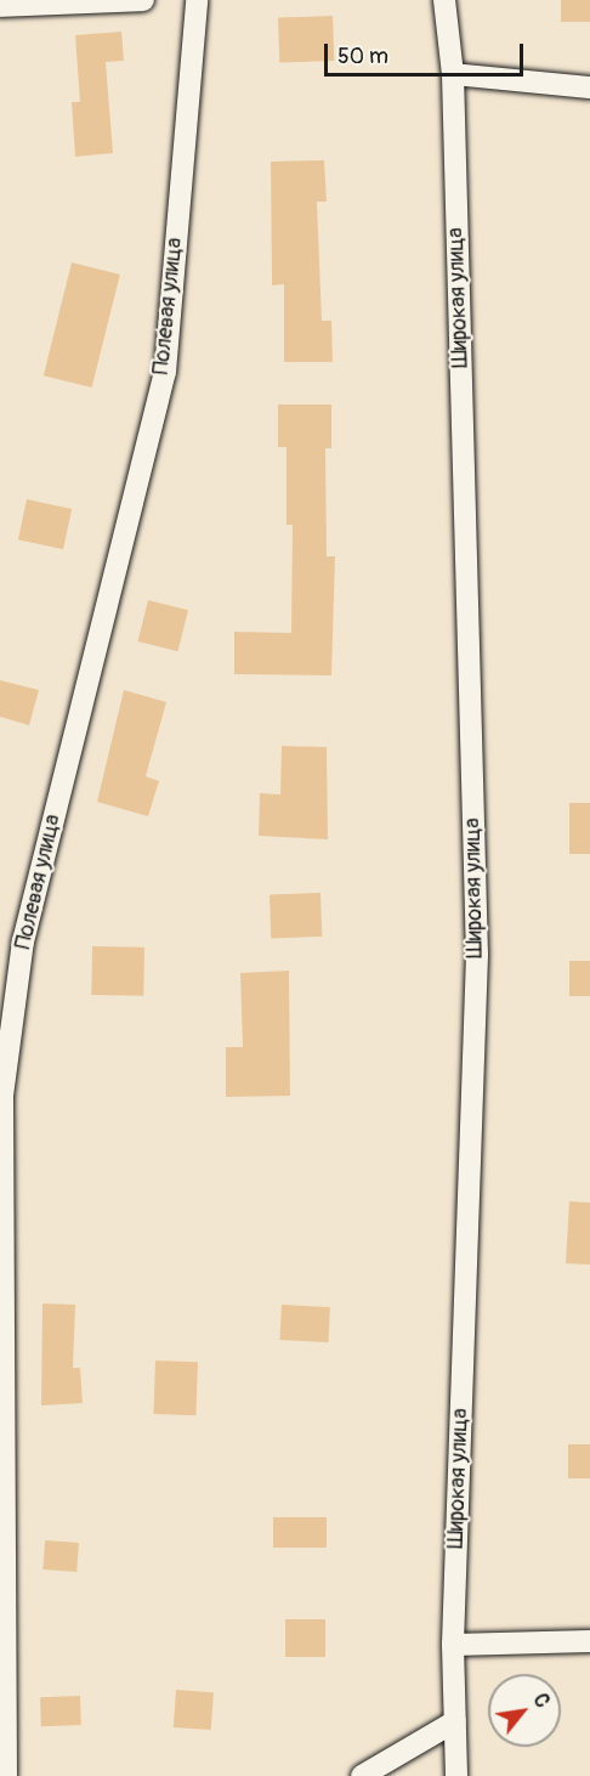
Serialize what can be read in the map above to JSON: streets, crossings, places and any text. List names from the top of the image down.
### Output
{
  "streets": {
    "street": ["Широкая улица", "Полевая улица"]
  },
  "scale_bar": "50 m",
  "north": "top right"
}
